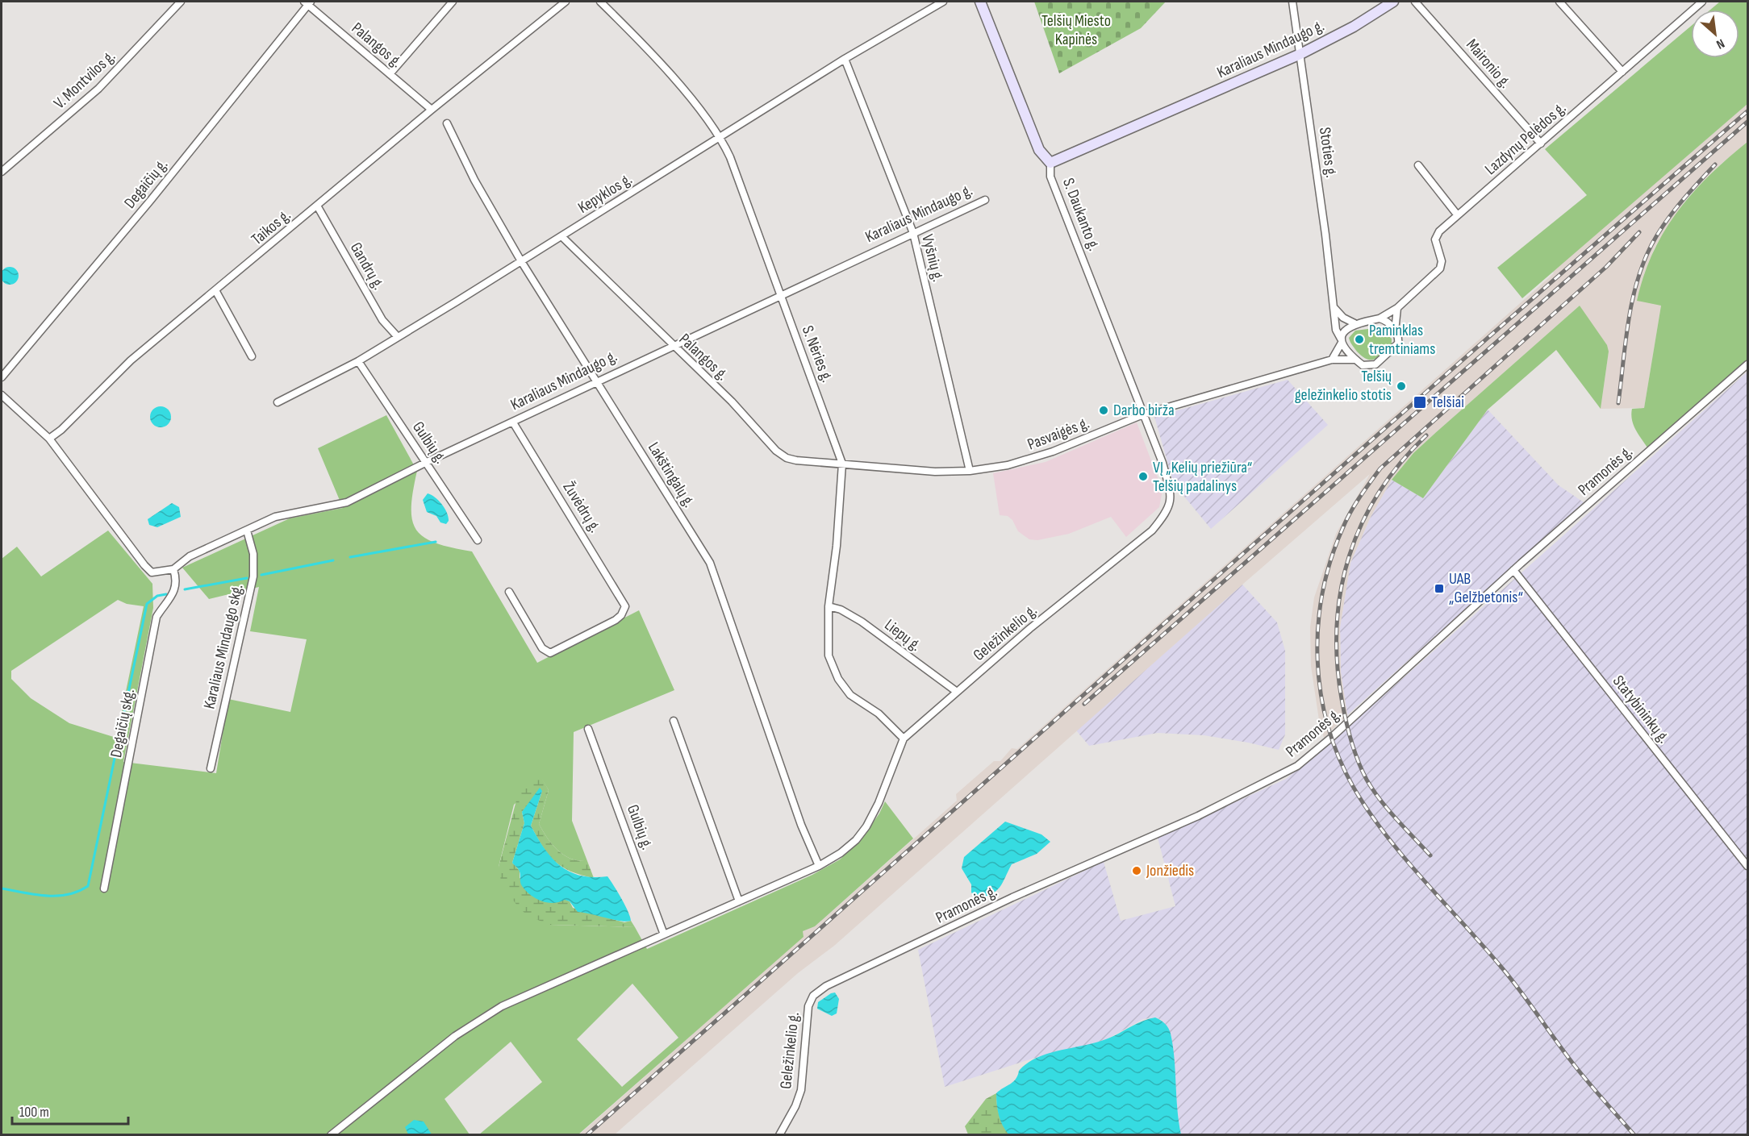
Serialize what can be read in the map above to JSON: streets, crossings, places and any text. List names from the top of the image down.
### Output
{
  "streets": {
    "main road": ["Karaliaus Mindaugo g.", "S. Daukanto g."],
    "street": [
      "Palangos g.",
      "Maironio g.",
      "V. Montvilos g.",
      "Lazdynų Pelėdos g.",
      "Stoties g.",
      "Degaičių g.",
      "Kepyklos g.",
      "Taikos g.",
      "Vyšnių g.",
      "Gandrų g.",
      "S. Nėries g.",
      "Pasvaigės g.",
      "Gulbių g.",
      "Pramonės g.",
      "Lakštingalų g.",
      "Žuvėdrų g.",
      "Geležinkelio g.",
      "Liepų g.",
      "Karaliaus Mindaugo skg.",
      "Statybininkų g.",
      "Degaičių skg."
    ]
  },
  "crossings": [
    ["Palangos g.", "Karaliaus Mindaugo g."],
    ["Palangos g.", "Degaičių g."],
    ["Palangos g.", "Kepyklos g."],
    ["Palangos g.", "Taikos g."],
    ["Palangos g.", "S. Nėries g."],
    ["Palangos g.", "Pasvaigės g."],
    ["Karaliaus Mindaugo g.", "Stoties g."],
    ["Karaliaus Mindaugo g.", "S. Daukanto g."],
    ["Karaliaus Mindaugo g.", "Taikos g."],
    ["Karaliaus Mindaugo g.", "Vyšnių g."],
    ["Karaliaus Mindaugo g.", "S. Nėries g."],
    ["Karaliaus Mindaugo g.", "Gulbių g."],
    ["Karaliaus Mindaugo g.", "Lakštingalų g."],
    ["Karaliaus Mindaugo g.", "Žuvėdrų g."],
    ["Karaliaus Mindaugo g.", "Karaliaus Mindaugo skg."],
    ["Karaliaus Mindaugo g.", "Degaičių skg."],
    ["Maironio g.", "Lazdynų Pelėdos g."],
    ["Lazdynų Pelėdos g.", "Stoties g."],
    ["Lazdynų Pelėdos g.", "Pasvaigės g."],
    ["Stoties g.", "Pasvaigės g."],
    ["Kepyklos g.", "Vyšnių g."],
    ["Kepyklos g.", "Gandrų g."],
    ["Kepyklos g.", "S. Nėries g."],
    ["Kepyklos g.", "Gulbių g."],
    ["Kepyklos g.", "Lakštingalų g."],
    ["S. Daukanto g.", "Pasvaigės g."],
    ["S. Daukanto g.", "Geležinkelio g."],
    ["Taikos g.", "Gandrų g."],
    ["Vyšnių g.", "Pasvaigės g."],
    ["S. Nėries g.", "Pasvaigės g."],
    ["S. Nėries g.", "Geležinkelio g."],
    ["S. Nėries g.", "Liepų g."],
    ["Pasvaigės g.", "Geležinkelio g."],
    ["Gulbių g.", "Geležinkelio g."],
    ["Pramonės g.", "Geležinkelio g."],
    ["Pramonės g.", "Statybininkų g."],
    ["Lakštingalų g.", "Geležinkelio g."],
    ["Geležinkelio g.", "Liepų g."]
  ],
  "parks": ["Telšių Miesto Kapinės"],
  "places": {
    "other": [
      "Paminklas tremtiniams",
      "Telšių geležinkelio stotis",
      "Darbo birža",
      "VĮ „Kelių priežiūra“ Telšių padalinys",
      "Jonžiedis"
    ],
    "transit": ["Telšiai", "UAB „Gelžbetonis“"]
  },
  "scale_bar": "100 m",
  "north": "bottom right"
}
